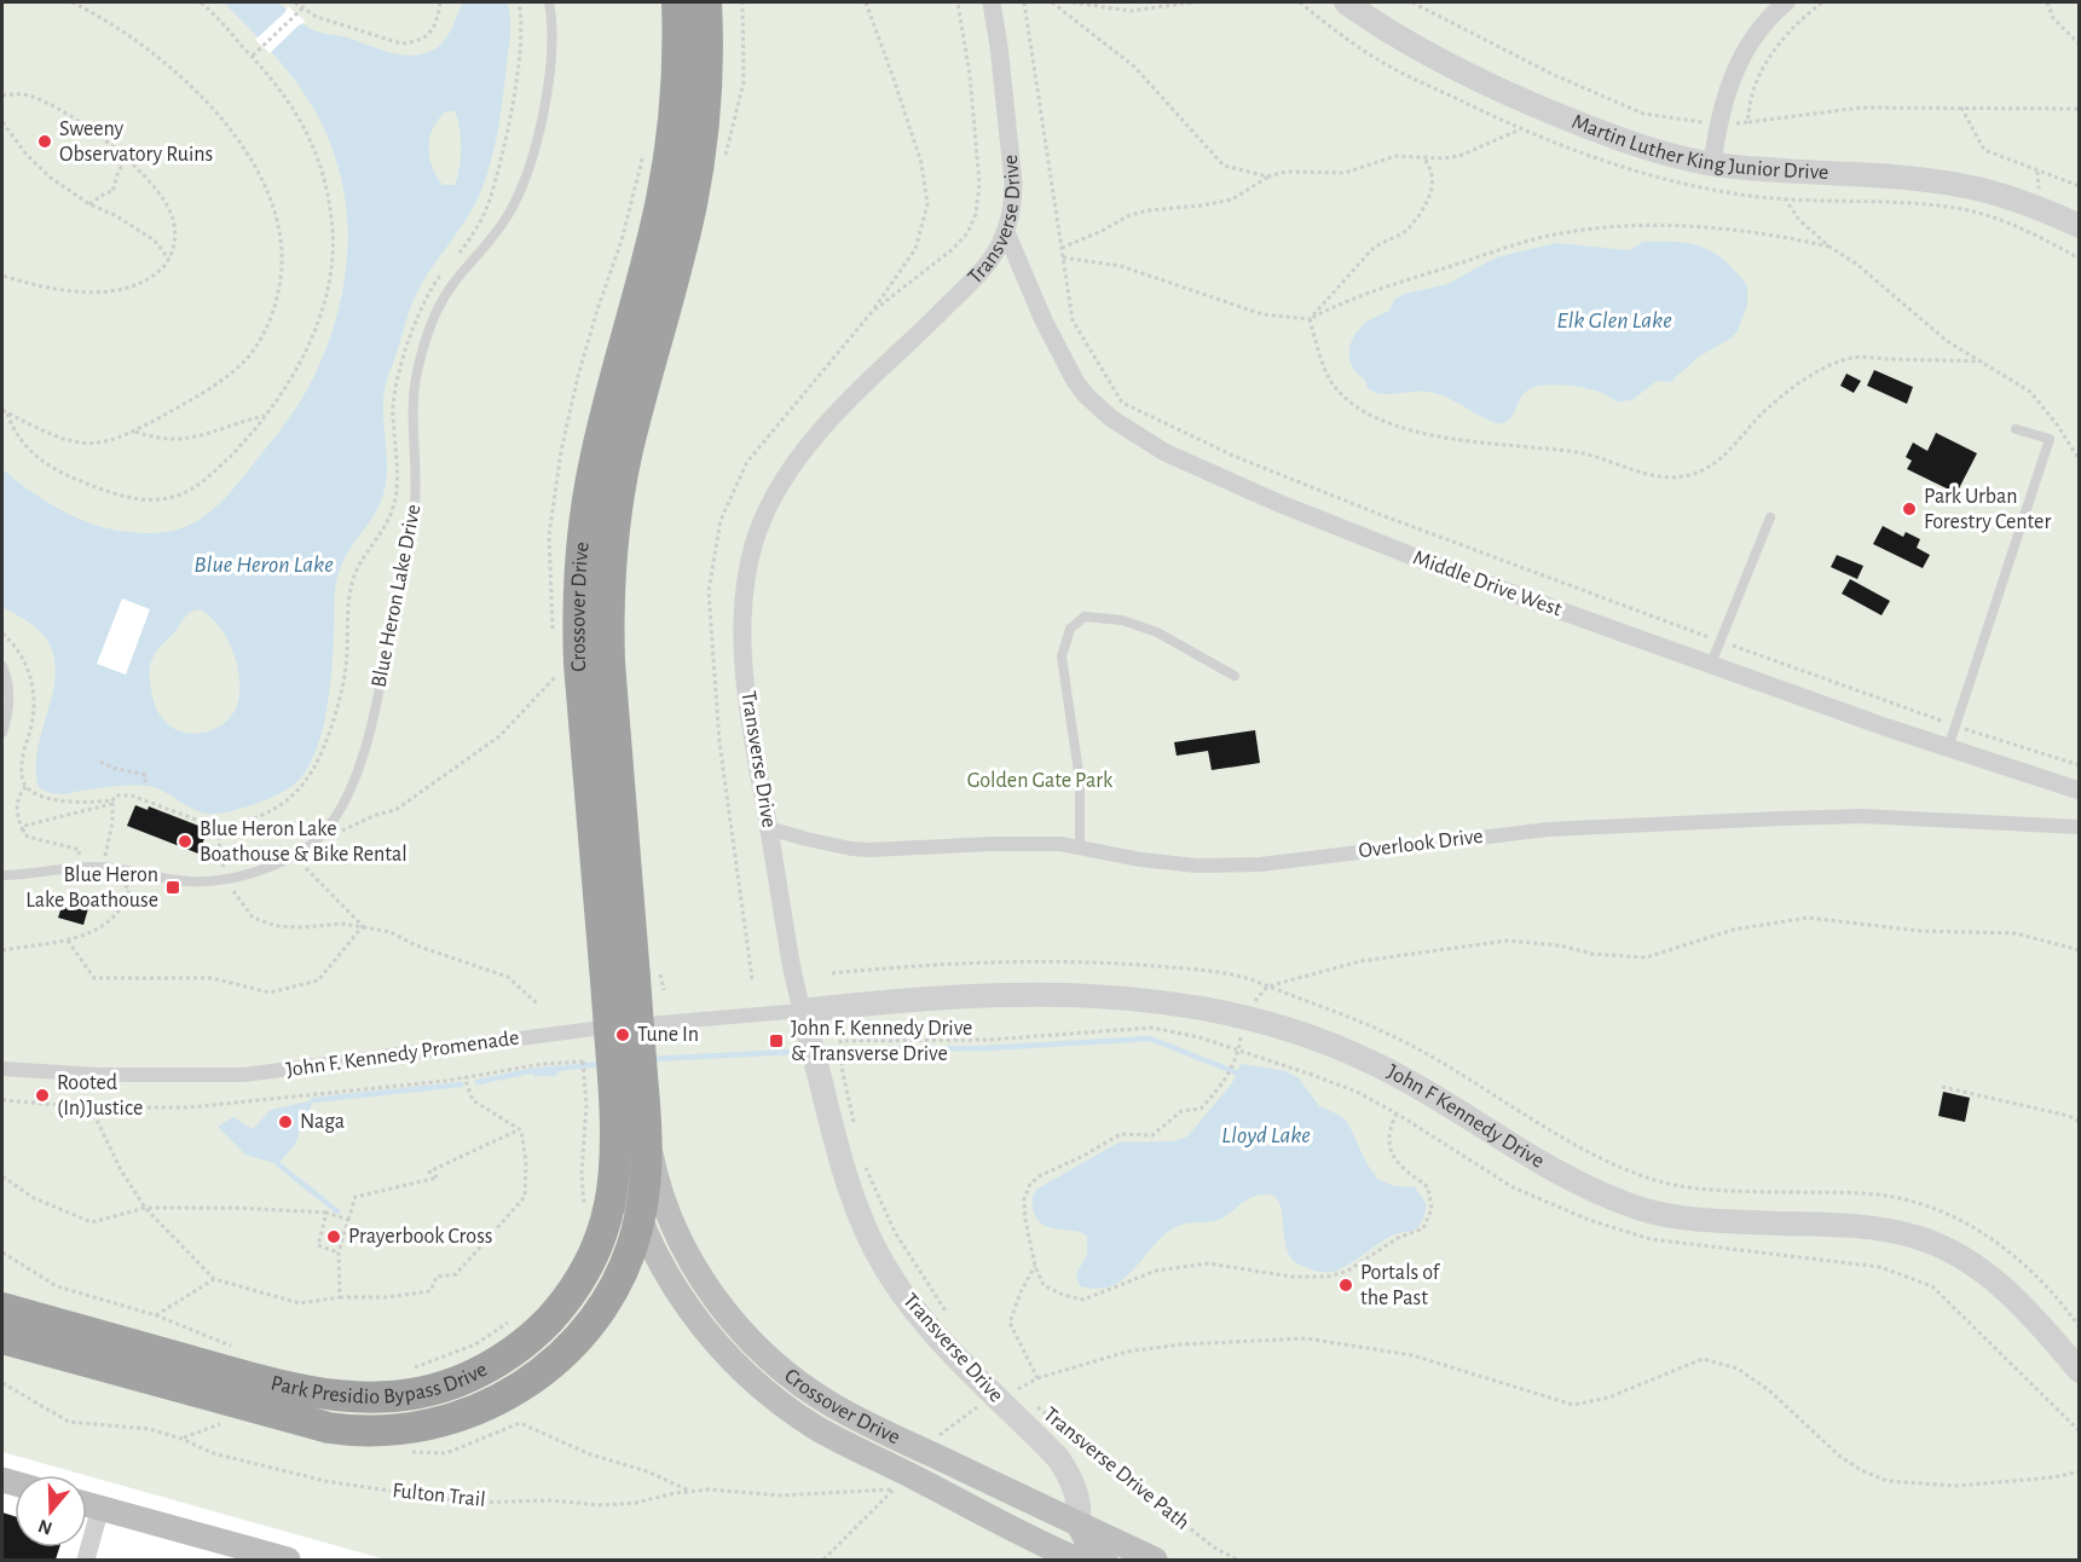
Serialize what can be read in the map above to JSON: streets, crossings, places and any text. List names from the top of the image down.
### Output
{
  "streets": {
    "highway": ["Crossover Drive", "Park Presidio Bypass Drive"],
    "street": [
      "Martin Luther King Junior Drive",
      "Transverse Drive",
      "Middle Drive West",
      "Overlook Drive",
      "John F. Kennedy Promenade",
      "John F Kennedy Drive"
    ],
    "lane": ["Blue Heron Lake Drive"],
    "path": ["Transverse Drive Path", "Fulton Trail"]
  },
  "crossings": [
    ["Transverse Drive", "Middle Drive West"],
    ["Transverse Drive", "Crossover Drive"],
    ["Transverse Drive", "Overlook Drive"],
    ["Transverse Drive", "John F. Kennedy Promenade"],
    ["Transverse Drive", "John F Kennedy Drive"],
    ["Crossover Drive", "Park Presidio Bypass Drive"],
    ["John F. Kennedy Promenade", "John F Kennedy Drive"]
  ],
  "water": ["Elk Glen Lake", "Blue Heron Lake", "Lloyd Lake"],
  "parks": ["Golden Gate Park"],
  "places": {
    "other": [
      "Sweeny Observatory Ruins",
      "Park Urban Forestry Center",
      "Blue Heron Lake Boathouse & Bike Rental",
      "Tune In",
      "Rooted (In)Justice",
      "Naga",
      "Prayerbook Cross",
      "Portals of the Past"
    ],
    "transit": ["Blue Heron Lake Boathouse", "John F. Kennedy Drive & Transverse Drive"]
  },
  "north": "bottom"
}
